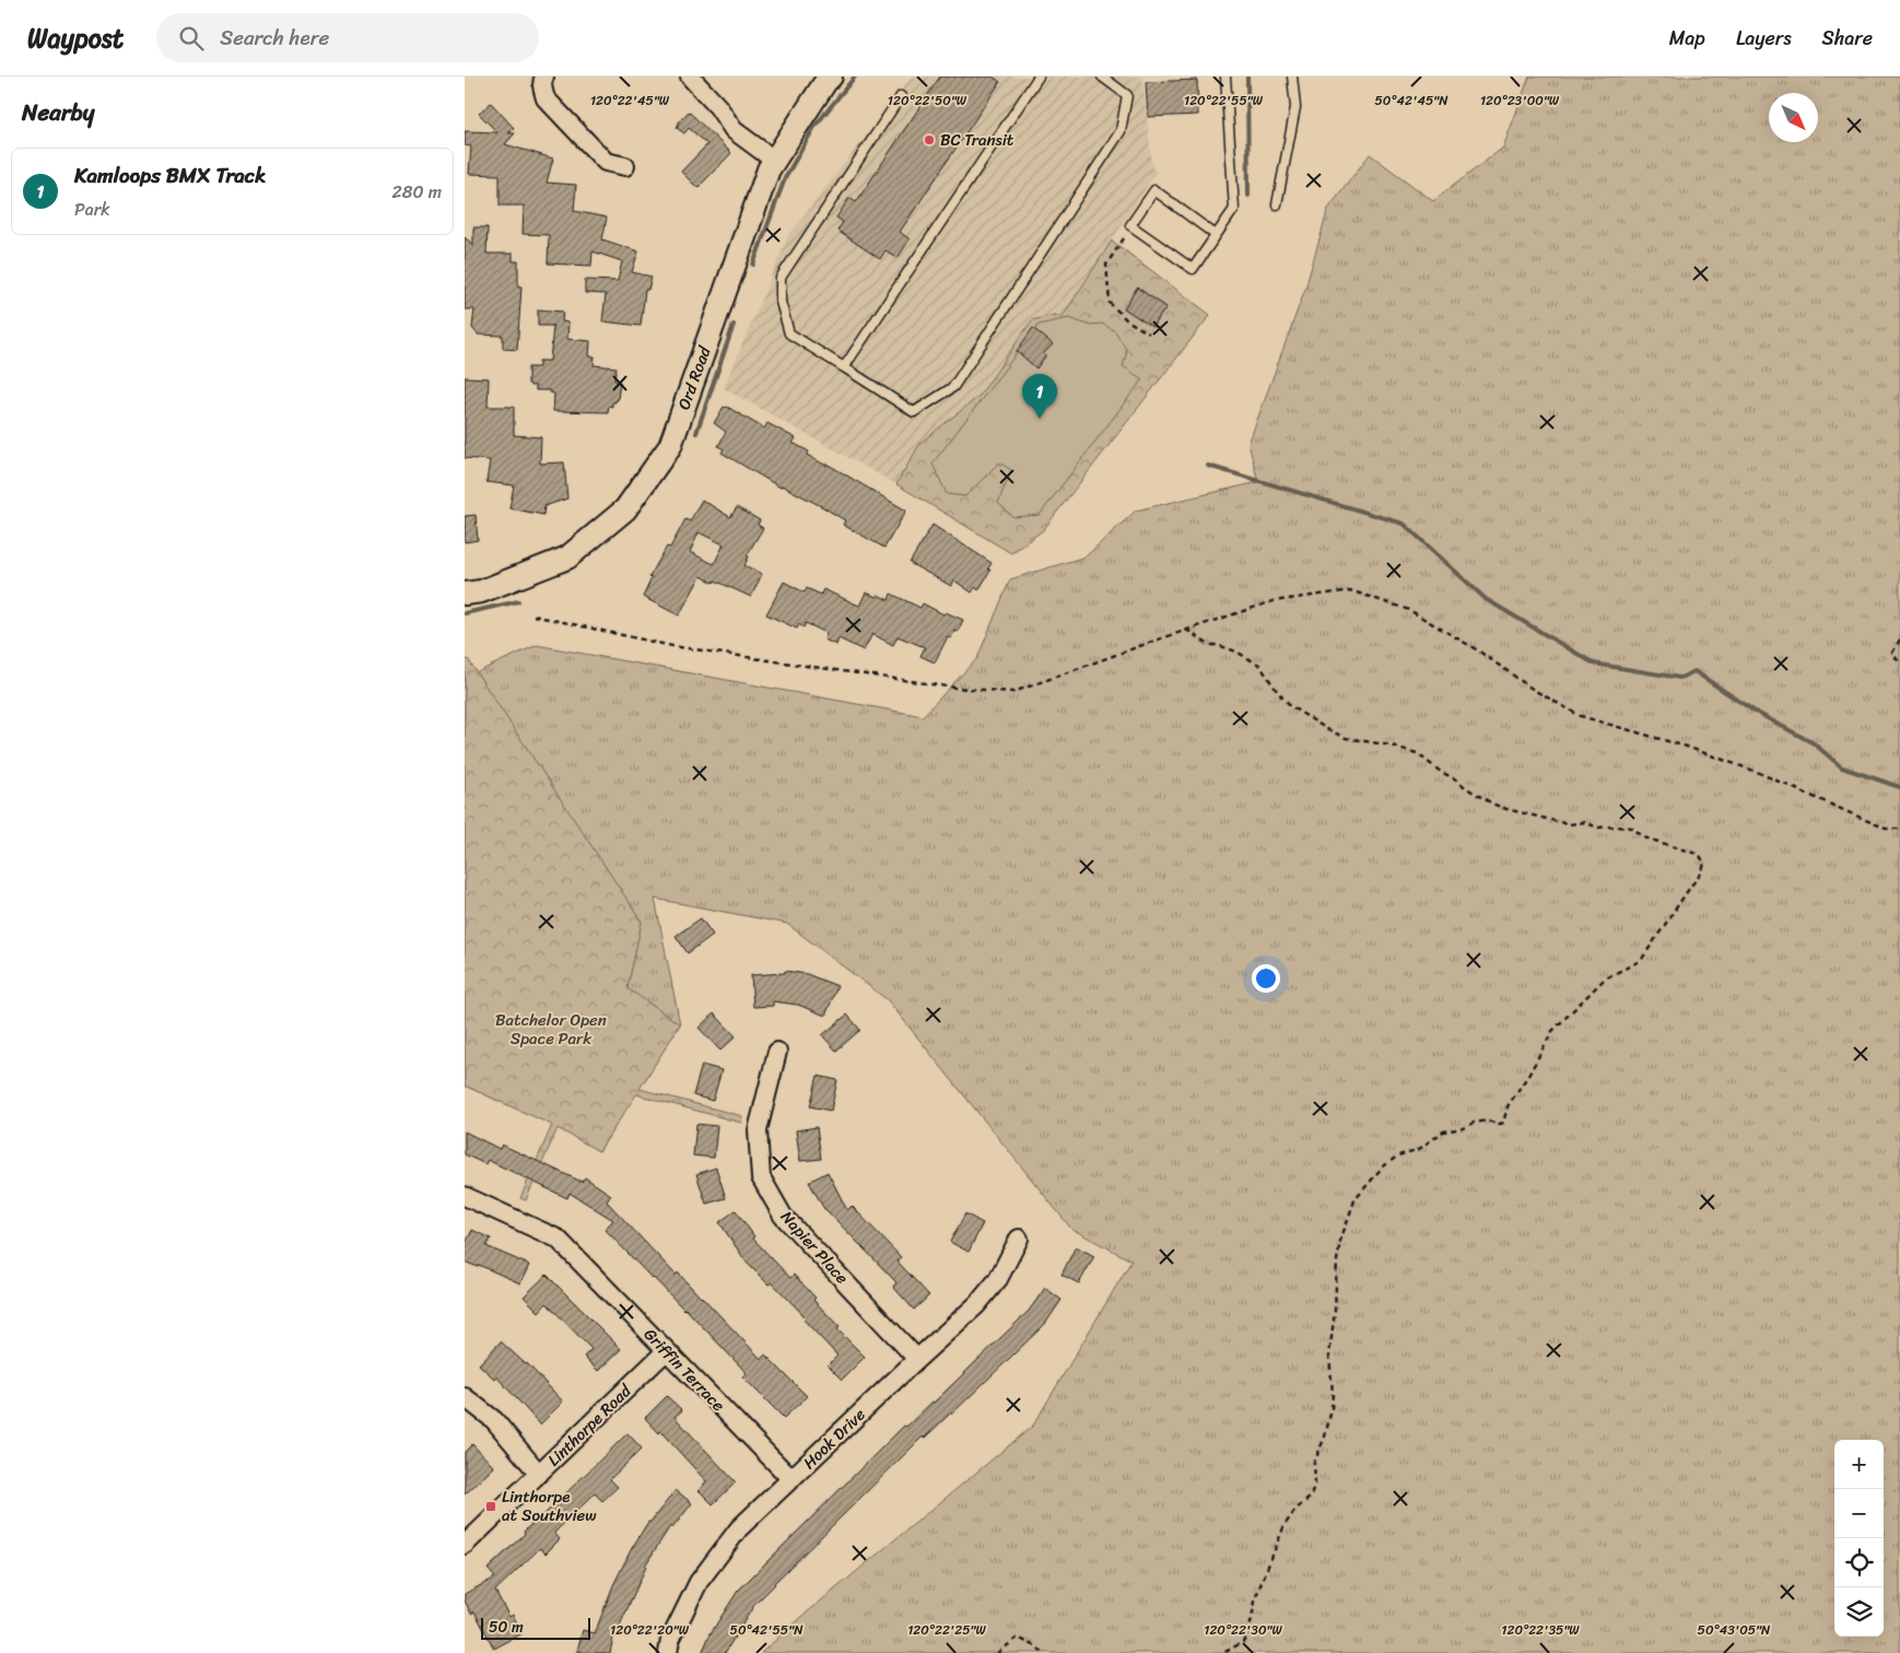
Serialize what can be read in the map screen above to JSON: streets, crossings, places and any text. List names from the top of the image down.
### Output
{
  "streets": {
    "street": [
      "Ord Road",
      "Napier Place",
      "Griffin Terrace",
      "Linthorpe Road",
      "Hook Drive"
    ]
  },
  "crossings": [
    ["Napier Place", "Hook Drive"],
    ["Griffin Terrace", "Linthorpe Road"],
    ["Griffin Terrace", "Hook Drive"]
  ],
  "parks": ["Batchelor Open Space Park"],
  "places": {
    "other": ["BC Transit"],
    "transit": ["Linthorpe at Southview"]
  },
  "scale_bar": "50 m",
  "north": "bottom right",
  "page": {
    "header": "Waypost",
    "search": "Search here",
    "nav": ["Map", "Layers", "Share"],
    "heading": "Nearby",
    "list": [
      {
        "mark": "1",
        "name": "Kamloops BMX Track",
        "note": "Park",
        "value": "280 m"
      }
    ],
    "pins": "1",
    "map_buttons": ["+", "−"],
    "scale": "50 m"
  },
  "coordinates": [
    "50°42'45\"N",
    "120°22'45\"W",
    "120°22'50\"W",
    "120°22'55\"W",
    "120°23'00\"W",
    "120°22'20\"W",
    "120°22'25\"W",
    "120°22'30\"W",
    "120°22'35\"W",
    "50°42'55\"N",
    "50°43'05\"N"
  ]
}
